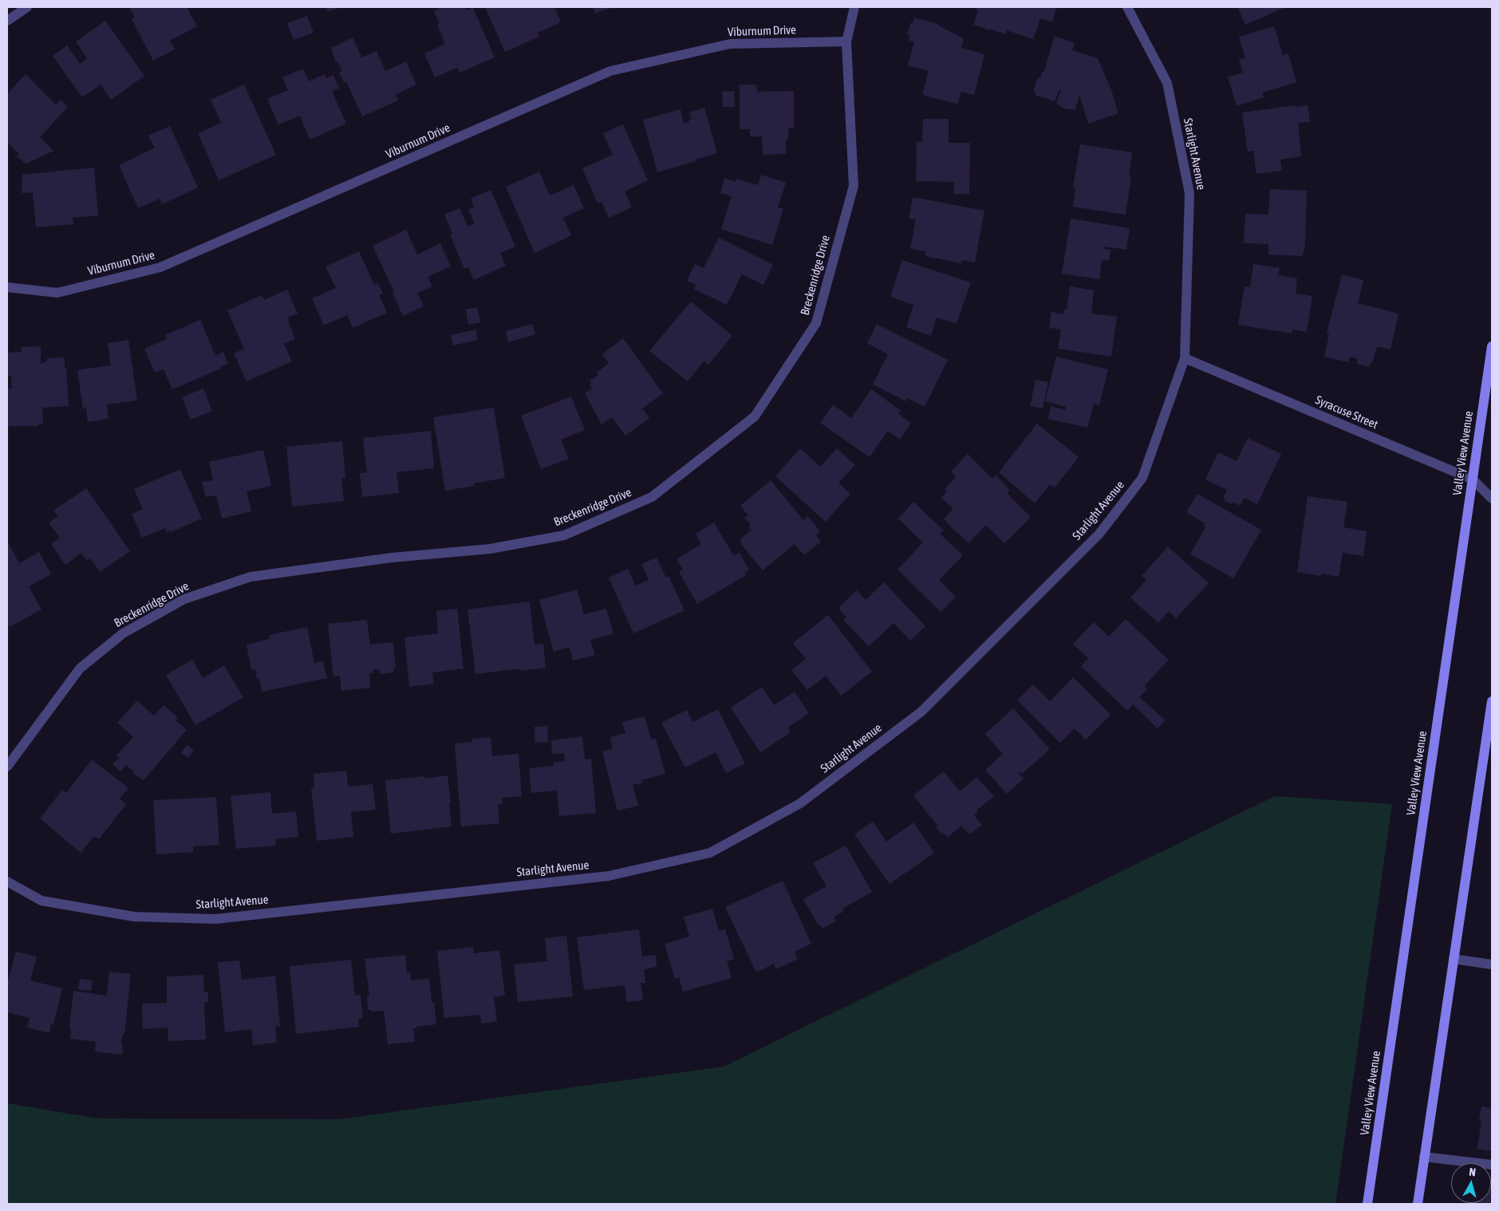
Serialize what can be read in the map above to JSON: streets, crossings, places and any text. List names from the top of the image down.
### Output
{
  "streets": {
    "main road": ["Valley View Avenue"],
    "street": [
      "Viburnum Drive",
      "Starlight Avenue",
      "Breckenridge Drive",
      "Syracuse Street"
    ]
  },
  "crossings": [
    ["Viburnum Drive", "Breckenridge Drive"],
    ["Starlight Avenue", "Syracuse Street"],
    ["Syracuse Street", "Valley View Avenue"]
  ],
  "north": "top"
}
